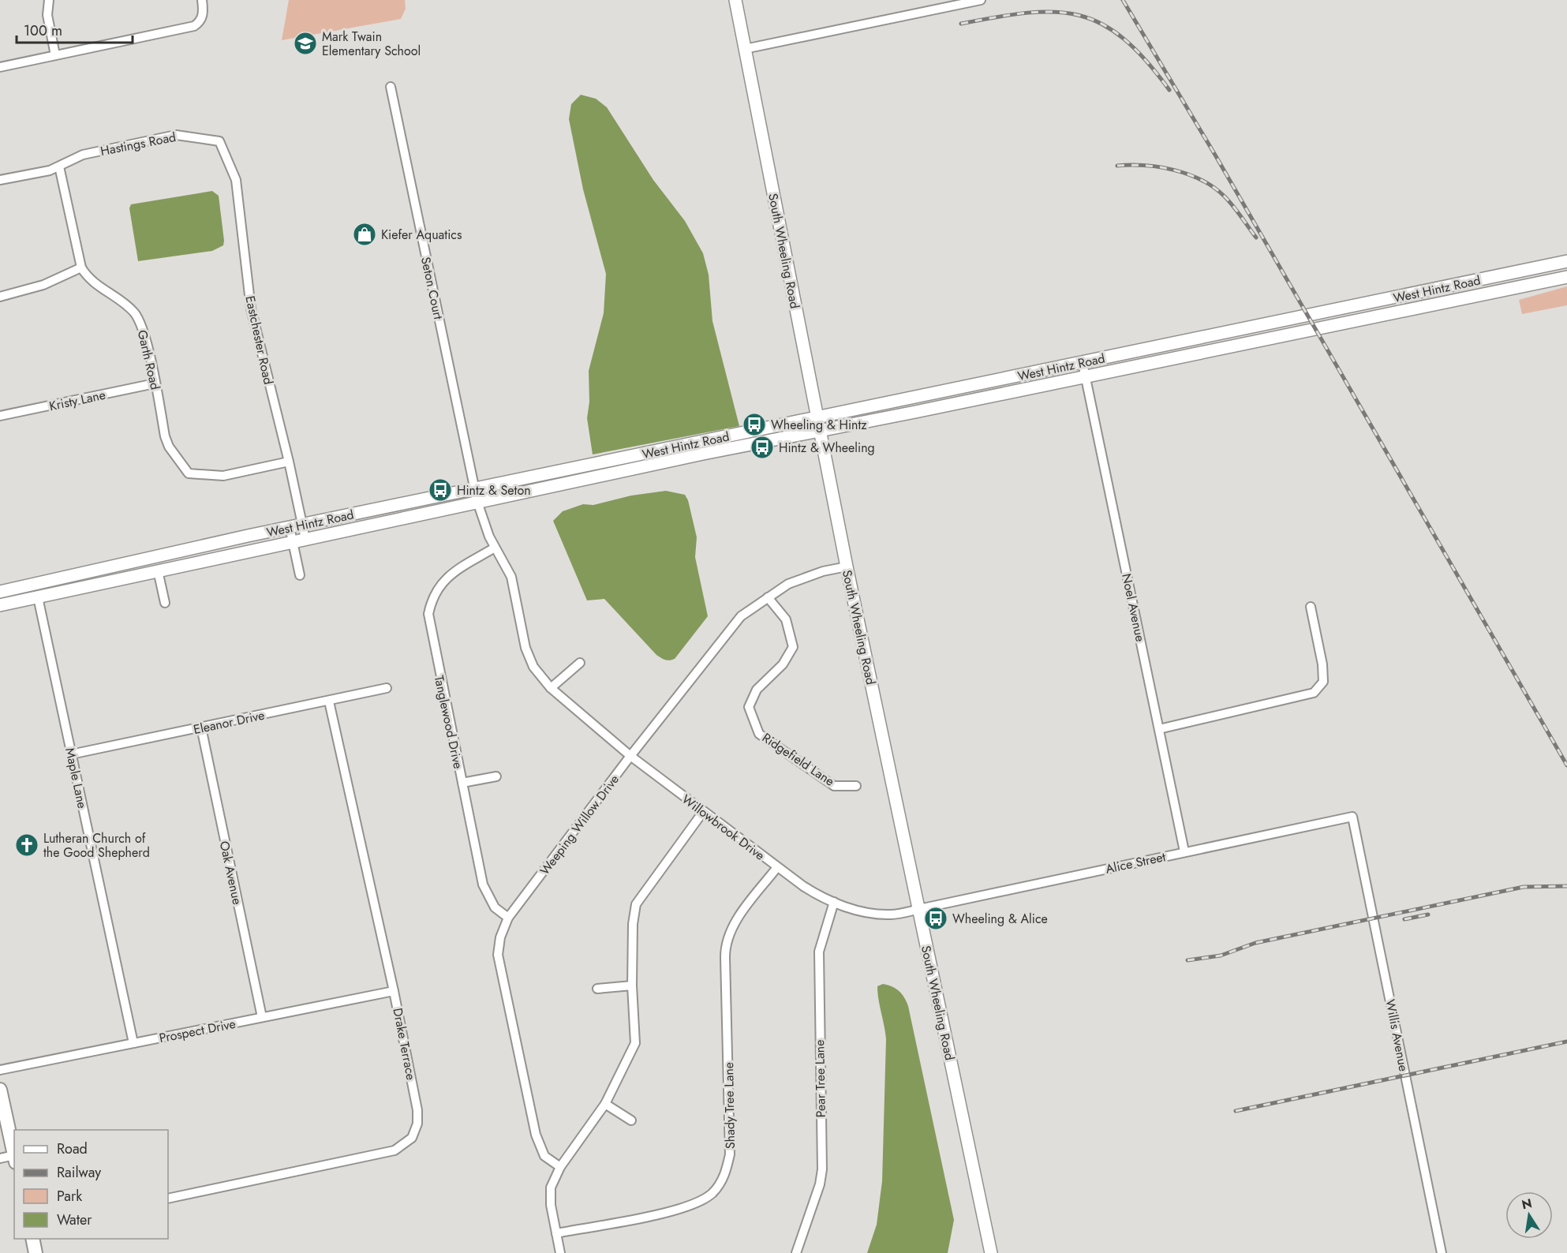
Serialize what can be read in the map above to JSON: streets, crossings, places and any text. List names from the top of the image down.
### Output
{
  "streets": {
    "main road": ["South Wheeling Road", "West Hintz Road"],
    "street": [
      "Hastings Road",
      "Seton Court",
      "Eastchester Road",
      "Garth Road",
      "Kristy Lane",
      "Noel Avenue",
      "Eleanor Drive",
      "Tanglewood Drive",
      "Ridgefield Lane",
      "Maple Lane",
      "Weeping Willow Drive",
      "Willowbrook Drive",
      "Alice Street",
      "Oak Avenue",
      "Prospect Drive",
      "Willis Avenue",
      "Drake Terrace",
      "Pear Tree Lane",
      "Shady Tree Lane"
    ]
  },
  "crossings": [
    ["Hastings Road", "Eastchester Road"],
    ["Hastings Road", "Garth Road"],
    ["South Wheeling Road", "West Hintz Road"],
    ["South Wheeling Road", "Weeping Willow Drive"],
    ["South Wheeling Road", "Willowbrook Drive"],
    ["South Wheeling Road", "Alice Street"],
    ["Seton Court", "West Hintz Road"],
    ["Seton Court", "Willowbrook Drive"],
    ["West Hintz Road", "Eastchester Road"],
    ["West Hintz Road", "Noel Avenue"],
    ["West Hintz Road", "Maple Lane"],
    ["West Hintz Road", "Willowbrook Drive"],
    ["Eastchester Road", "Garth Road"],
    ["Garth Road", "Kristy Lane"],
    ["Noel Avenue", "Alice Street"],
    ["Eleanor Drive", "Maple Lane"],
    ["Eleanor Drive", "Oak Avenue"],
    ["Eleanor Drive", "Drake Terrace"],
    ["Tanglewood Drive", "Weeping Willow Drive"],
    ["Tanglewood Drive", "Willowbrook Drive"],
    ["Ridgefield Lane", "Weeping Willow Drive"],
    ["Maple Lane", "Prospect Drive"],
    ["Weeping Willow Drive", "Willowbrook Drive"],
    ["Willowbrook Drive", "Alice Street"],
    ["Willowbrook Drive", "Pear Tree Lane"],
    ["Willowbrook Drive", "Shady Tree Lane"],
    ["Alice Street", "Willis Avenue"],
    ["Oak Avenue", "Prospect Drive"],
    ["Prospect Drive", "Drake Terrace"]
  ],
  "places": {
    "school or university": ["Mark Twain Elementary School"],
    "shop": ["Kiefer Aquatics"],
    "bus stop": [
      "Wheeling & Hintz",
      "Hintz & Wheeling",
      "Hintz & Seton",
      "Wheeling & Alice"
    ],
    "church": ["Lutheran Church of the Good Shepherd"]
  },
  "legend": [
    "Road",
    "Railway",
    "Park",
    "Water"
  ],
  "scale_bar": "100 m",
  "north": "top"
}
